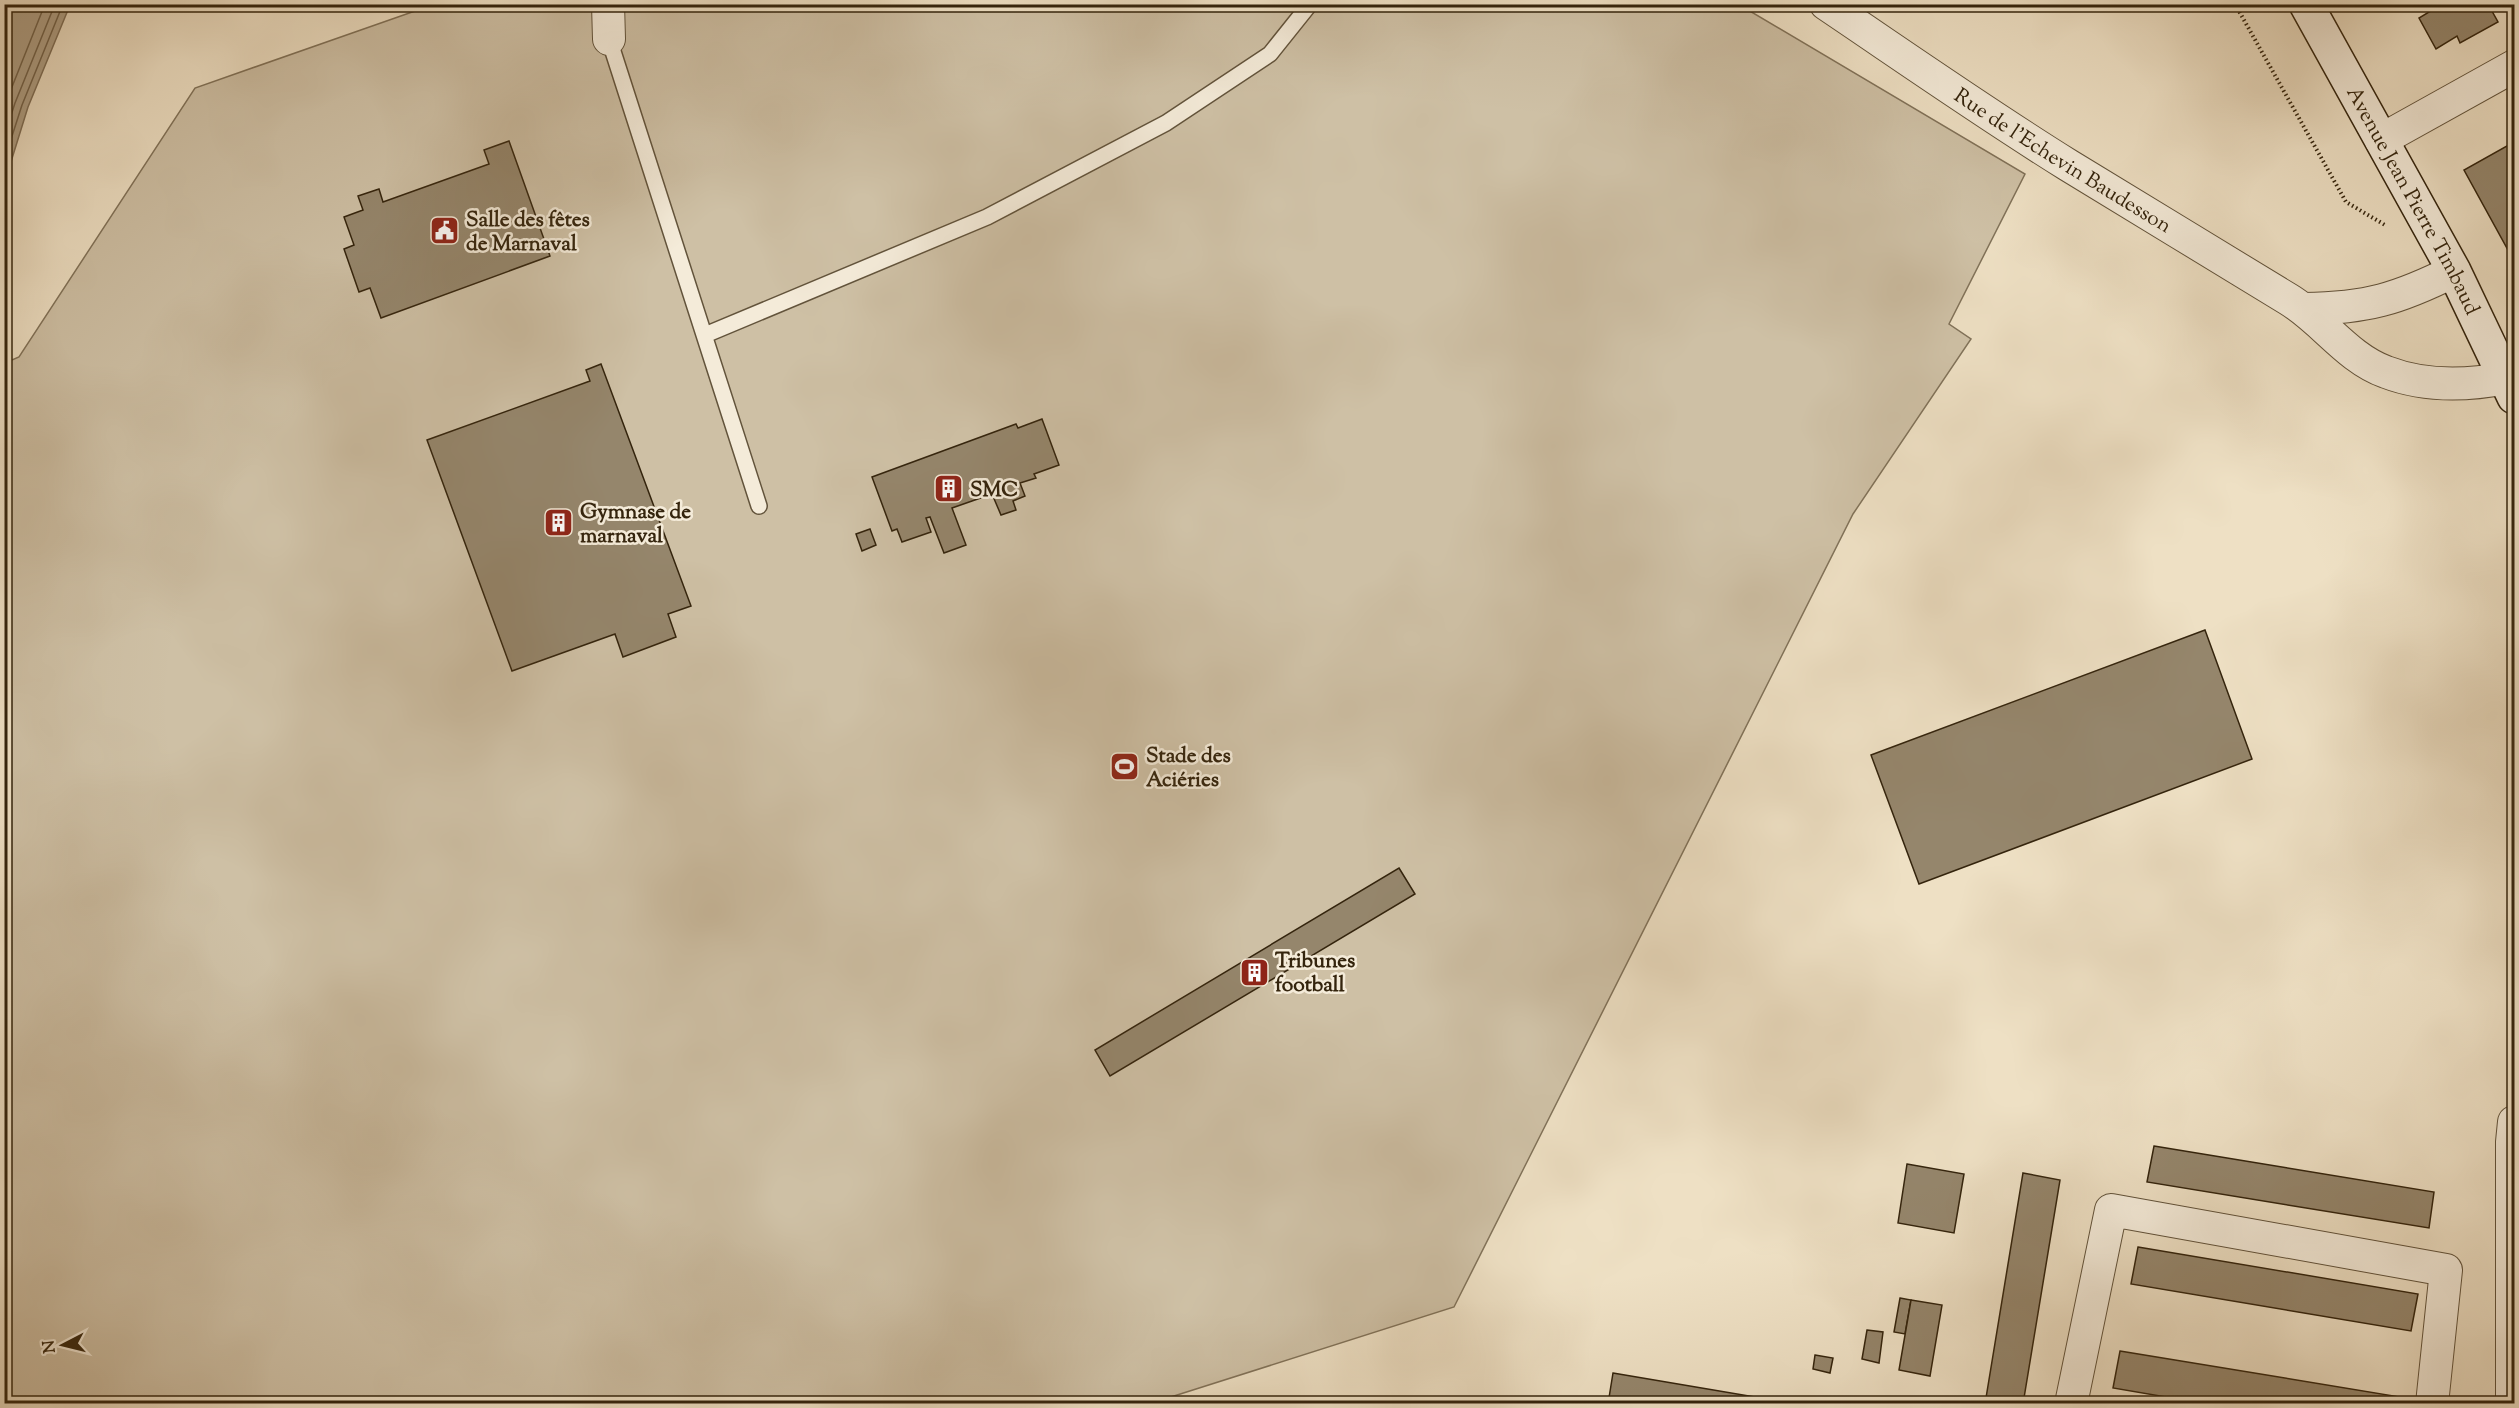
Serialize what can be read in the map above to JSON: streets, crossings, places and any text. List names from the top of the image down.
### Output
{
  "streets": {
    "main road": ["Avenue Jean Pierre Timbaud"],
    "street": ["Rue de l'Echevin Baudesson"]
  },
  "crossings": [
    ["Rue de l'Echevin Baudesson", "Avenue Jean Pierre Timbaud"]
  ],
  "places": {
    "public building": ["Salle des fêtes de Marnaval"],
    "building": ["SMC", "Gymnase de marnaval", "Tribunes football"],
    "sports": ["Stade des Aciéries"]
  },
  "north": "left"
}
